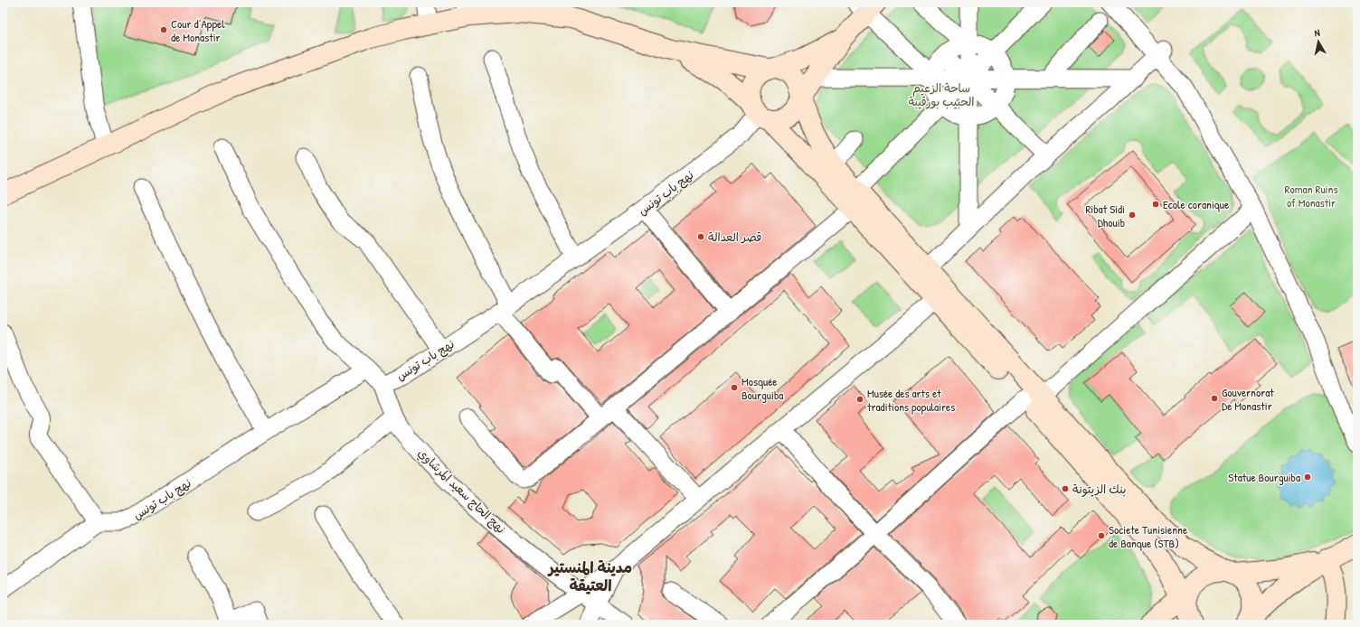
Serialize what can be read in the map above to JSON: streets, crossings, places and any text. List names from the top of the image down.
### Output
{
  "streets": {
    "street": ["نهج باب تونس", "نهج الحاج سعيد المرشاوي"]
  },
  "crossings": [
    ["نهج باب تونس", "نهج الحاج سعيد المرشاوي"]
  ],
  "districts": ["مدينة المنستير العتيقة"],
  "parks": ["ساحة الزعيم الحبيب بورقيبة", "Roman Ruins of Monastir"],
  "places": [
    "Cour d’Appel de Monastir",
    "Ecole coranique",
    "Ribat Sidi Dhouib",
    "قصر العدالة",
    "Mosquée Bourguiba",
    "Gouvernorat De Monastir",
    "Musée des arts et traditions populaires",
    "Statue Bourguiba",
    "بنك الزيتونة",
    "Societe Tunisienne de Banque (STB)"
  ],
  "north": "top"
}
